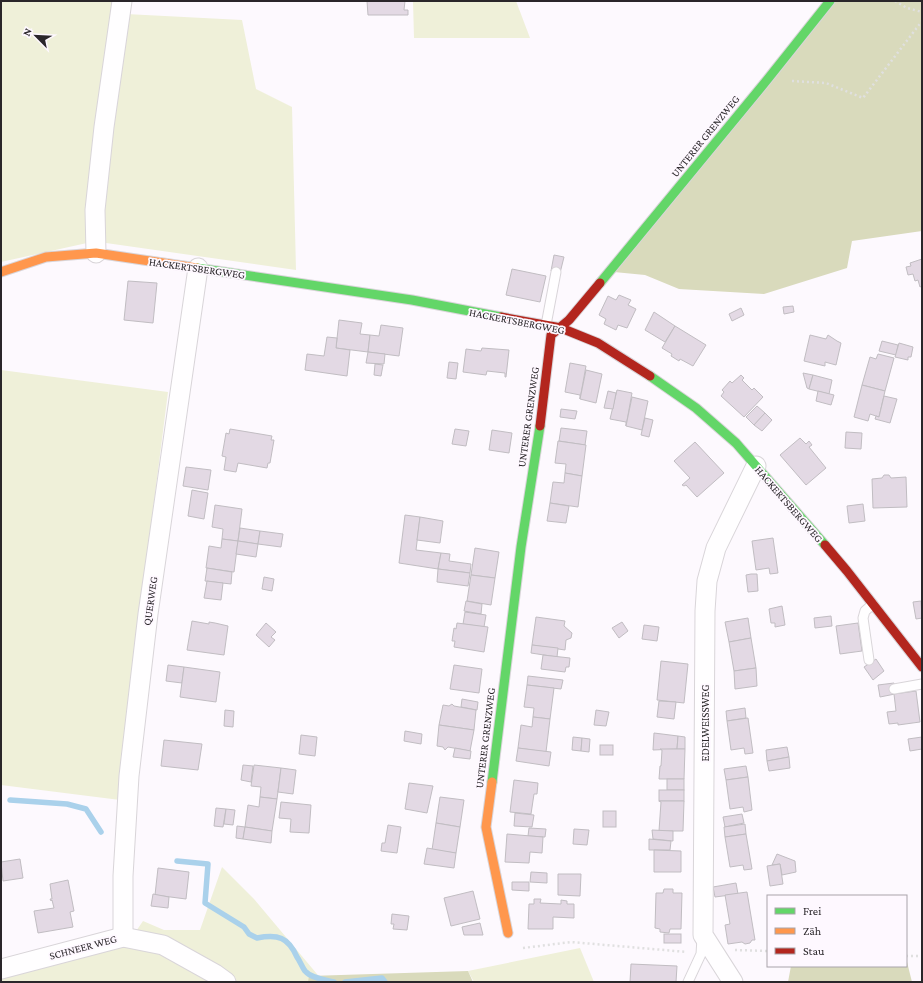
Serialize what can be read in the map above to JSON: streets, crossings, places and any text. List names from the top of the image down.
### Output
{
  "streets": {
    "street": [
      "UNTERER GRENZWEG",
      "HACKERTSBERGWEG",
      "QUERWEG",
      "EDELWEISSWEG",
      "SCHNEER WEG"
    ]
  },
  "crossings": [
    ["UNTERER GRENZWEG", "HACKERTSBERGWEG"],
    ["HACKERTSBERGWEG", "QUERWEG"],
    ["HACKERTSBERGWEG", "EDELWEISSWEG"],
    ["QUERWEG", "SCHNEER WEG"]
  ],
  "legend": ["Frei", "Zäh", "Stau"],
  "north": "top left"
}
